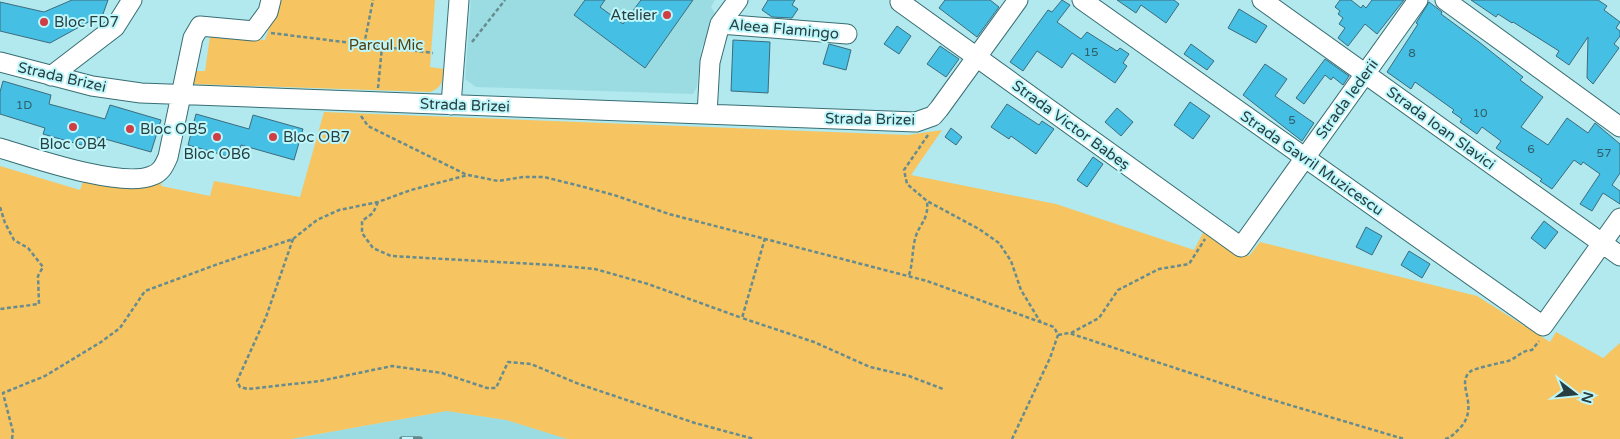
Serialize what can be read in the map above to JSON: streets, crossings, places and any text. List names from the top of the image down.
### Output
{
  "streets": {
    "street": [
      "Aleea Flamingo",
      "Strada Brizei",
      "Strada Iederii",
      "Strada Victor Babeș",
      "Strada Ioan Slavici",
      "Strada Gavril Muzicescu"
    ]
  },
  "crossings": [
    ["Strada Iederii", "Strada Victor Babeș"],
    ["Strada Iederii", "Strada Ioan Slavici"],
    ["Strada Iederii", "Strada Gavril Muzicescu"]
  ],
  "parks": ["Parcul Mic"],
  "places": [
    "Atelier",
    "Bloc FD7",
    "Bloc OB4",
    "Bloc OB5",
    "Bloc OB6",
    "Bloc OB7"
  ],
  "house_numbers": [
    "15",
    "8",
    "1D",
    "10",
    "5",
    "6",
    "57"
  ],
  "north": "right"
}
